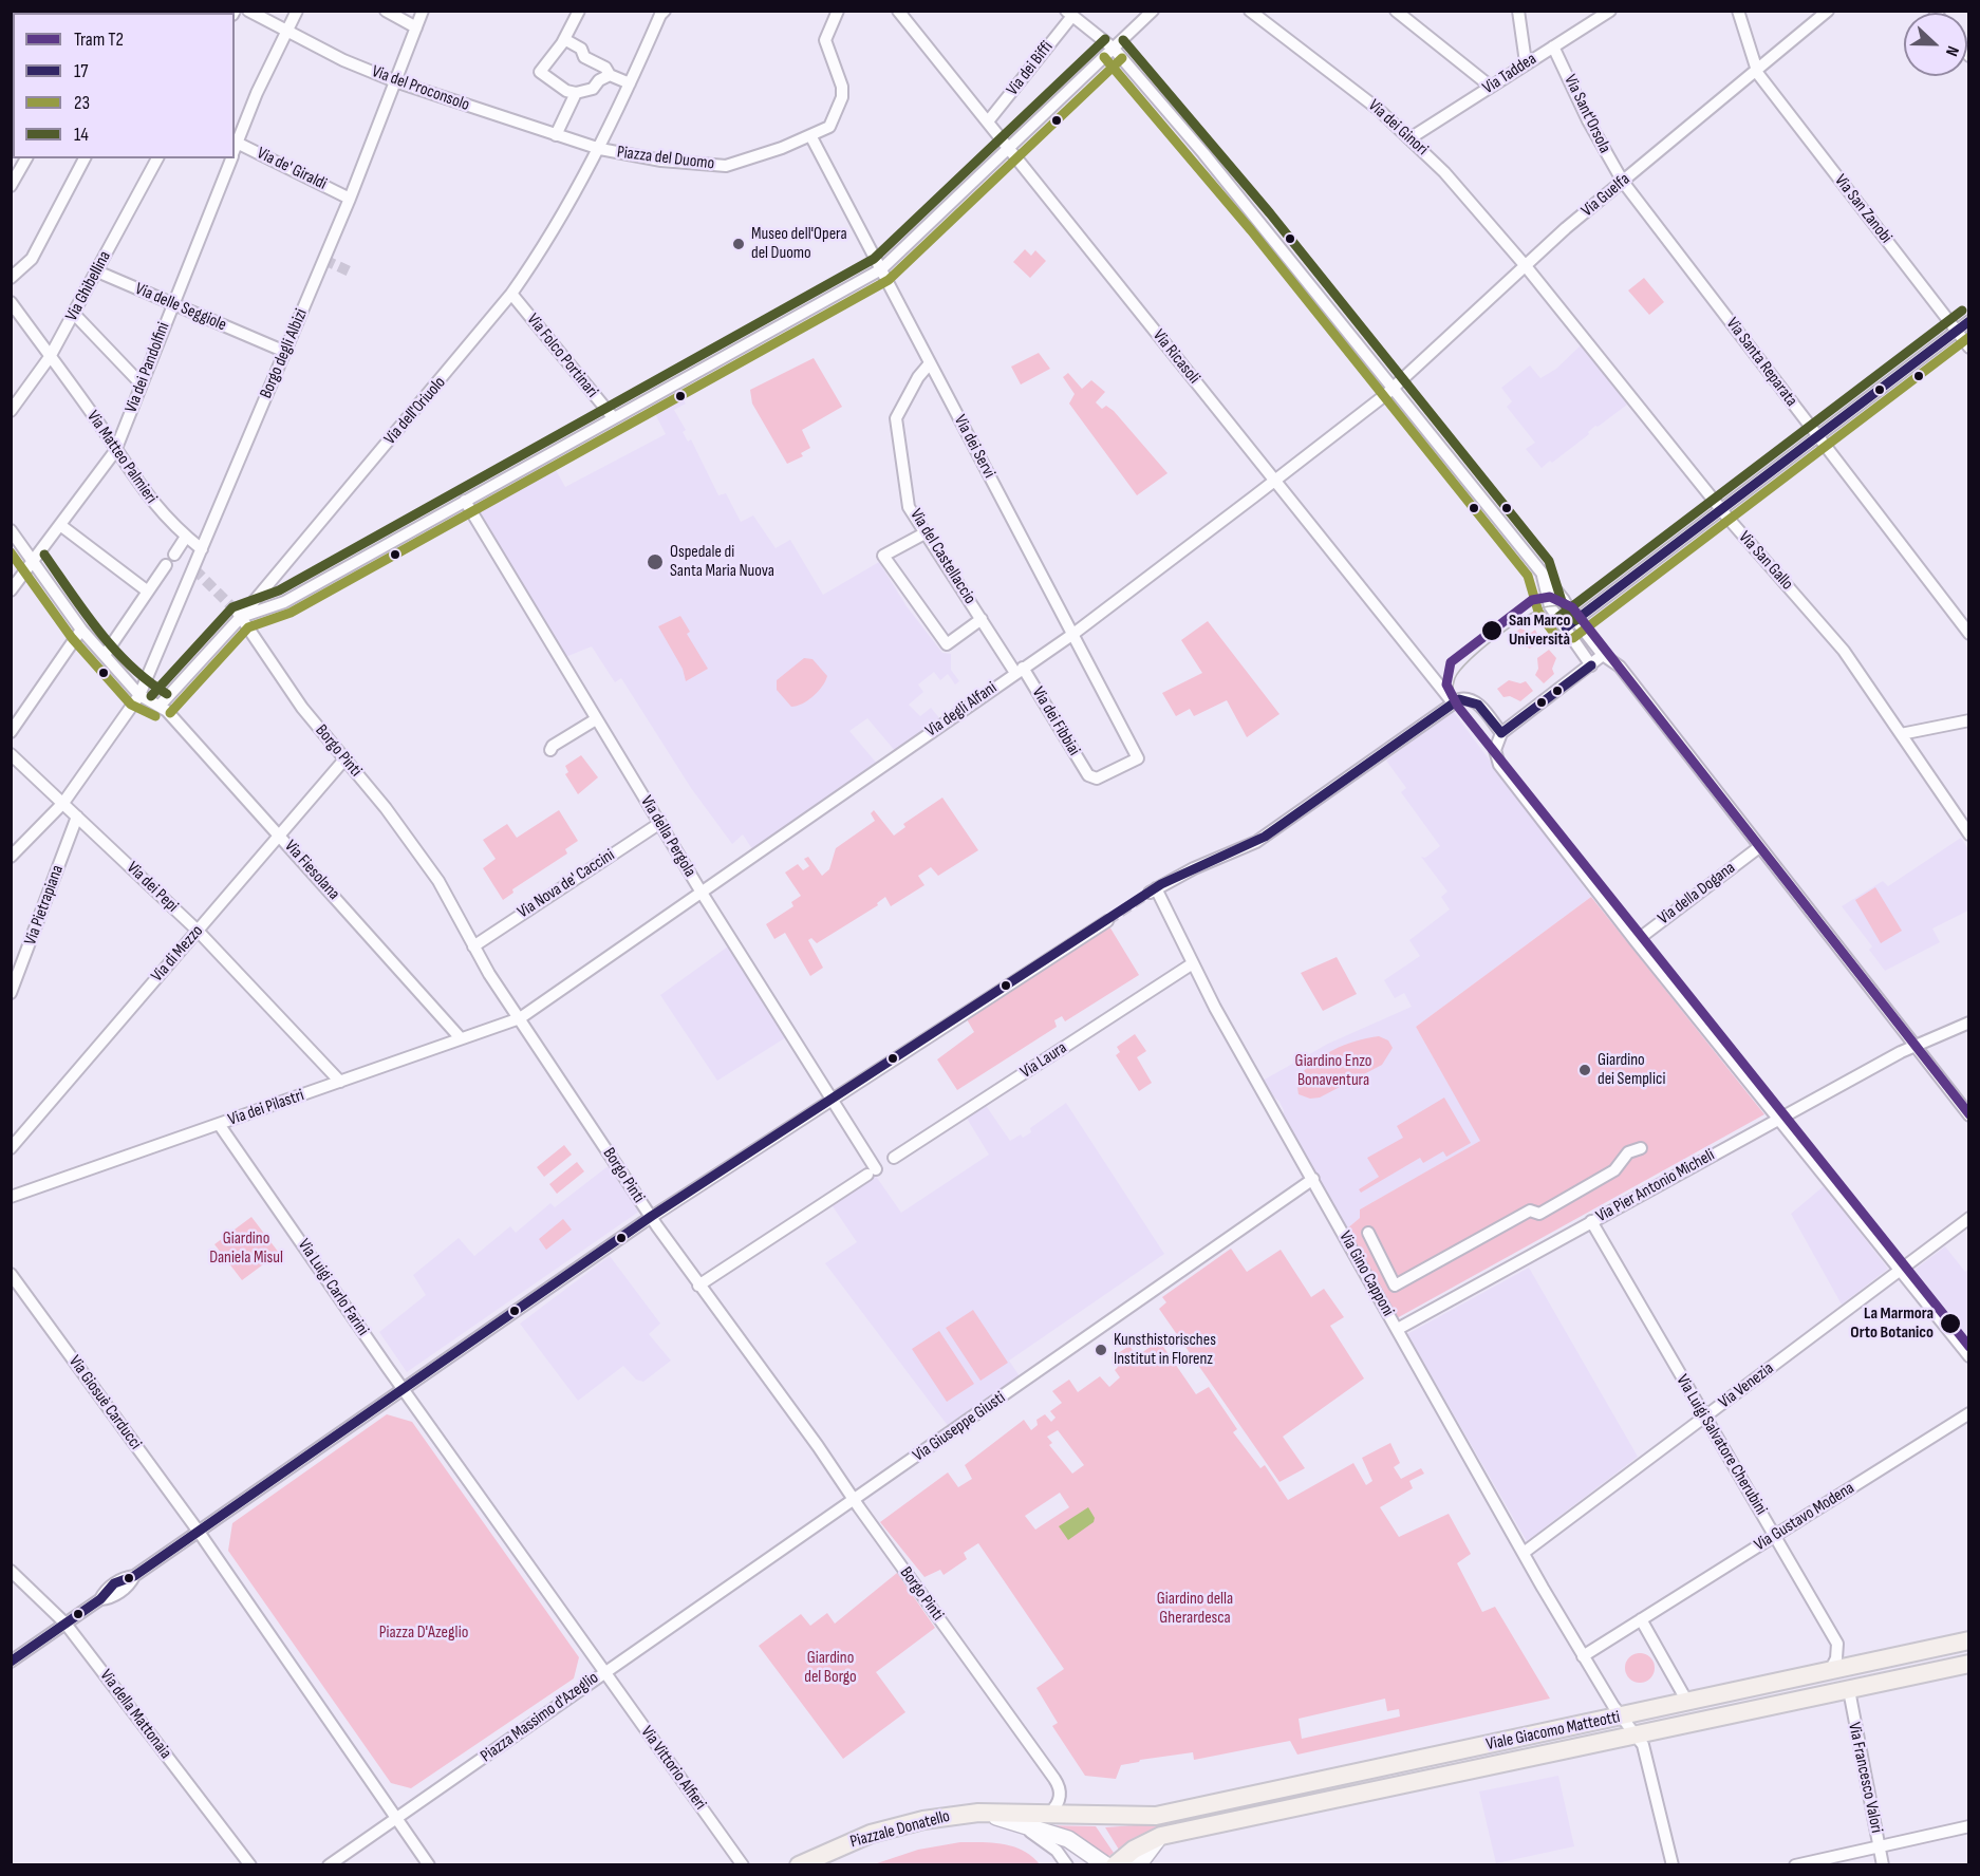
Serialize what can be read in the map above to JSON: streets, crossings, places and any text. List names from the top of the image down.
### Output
{
  "streets": {
    "main road": ["Viale Giacomo Matteotti", "Piazzale Donatello"],
    "street": [
      "Via dei Biffi",
      "Via Taddea",
      "Via del Proconsolo",
      "Via Sant'Orsola",
      "Via dei Ginori",
      "Piazza del Duomo",
      "Via de' Giraldi",
      "Via Guelfa",
      "Via San Zanobi",
      "Via Ghibellina",
      "Via delle Seggiole",
      "Borgo degli Albizi",
      "Via Folco Portinari",
      "Via Ricasoli",
      "Via Santa Reparata",
      "Via dei Pandolfini",
      "Via dell'Oriuolo",
      "Via dei Servi",
      "Via Matteo Palmieri",
      "Via del Castellaccio",
      "Via San Gallo",
      "Via degli Alfani",
      "Via dei Fibbiai",
      "Borgo Pinti",
      "Via della Pergola",
      "Via Fiesolana",
      "Via Nova de' Caccini",
      "Via dei Pepi",
      "Via della Dogana",
      "Via Pietrapiana",
      "Via di Mezzo",
      "Via Laura",
      "Via dei Pilastri",
      "Via Pier Antonio Micheli",
      "Via Gino Capponi",
      "Via Luigi Carlo Farini",
      "Via Venezia",
      "Via Giosuè Carducci",
      "Via Giuseppe Giusti",
      "Via Luigi Salvatore Cherubini",
      "Via Gustavo Modena",
      "Via della Mattonaia",
      "Piazza Massimo d'Azeglio",
      "Via Vittorio Alfieri",
      "Via Francesco Valori"
    ]
  },
  "crossings": [
    ["Via dei Biffi", "Via Ricasoli"],
    ["Via Taddea", "Via Sant'Orsola"],
    ["Via Taddea", "Via dei Ginori"],
    ["Via del Proconsolo", "Piazza del Duomo"],
    ["Via del Proconsolo", "Borgo degli Albizi"],
    ["Via del Proconsolo", "Via dei Pandolfini"],
    ["Via del Proconsolo", "Via dell'Oriuolo"],
    ["Via Sant'Orsola", "Via Guelfa"],
    ["Via Sant'Orsola", "Via Santa Reparata"],
    ["Via dei Ginori", "Via Guelfa"],
    ["Via dei Ginori", "Via San Gallo"],
    ["Piazza del Duomo", "Via dell'Oriuolo"],
    ["Piazza del Duomo", "Via dei Servi"],
    ["Via de' Giraldi", "Borgo degli Albizi"],
    ["Via Guelfa", "Via San Zanobi"],
    ["Via Guelfa", "Via Santa Reparata"],
    ["Via Guelfa", "Via San Gallo"],
    ["Via Guelfa", "Via degli Alfani"],
    ["Via Ghibellina", "Via delle Seggiole"],
    ["Via Ghibellina", "Via Matteo Palmieri"],
    ["Via delle Seggiole", "Borgo degli Albizi"],
    ["Via delle Seggiole", "Via dei Pandolfini"],
    ["Borgo degli Albizi", "Via Matteo Palmieri"],
    ["Via Folco Portinari", "Via dell'Oriuolo"],
    ["Via Ricasoli", "Via degli Alfani"],
    ["Via Ricasoli", "Via Gino Capponi"],
    ["Via dei Pandolfini", "Via Matteo Palmieri"],
    ["Via dell'Oriuolo", "Borgo Pinti"],
    ["Via dell'Oriuolo", "Via Fiesolana"],
    ["Via dei Servi", "Via del Castellaccio"],
    ["Via dei Servi", "Via degli Alfani"],
    ["Via dei Servi", "Via dei Fibbiai"],
    ["Via del Castellaccio", "Via degli Alfani"],
    ["Via del Castellaccio", "Via dei Fibbiai"],
    ["Via degli Alfani", "Via dei Fibbiai"],
    ["Via degli Alfani", "Borgo Pinti"],
    ["Via degli Alfani", "Via della Pergola"],
    ["Via degli Alfani", "Via dei Pilastri"],
    ["Borgo Pinti", "Via Nova de' Caccini"],
    ["Borgo Pinti", "Via di Mezzo"],
    ["Borgo Pinti", "Via Laura"],
    ["Borgo Pinti", "Via dei Pilastri"],
    ["Borgo Pinti", "Via Giuseppe Giusti"],
    ["Borgo Pinti", "Piazzale Donatello"],
    ["Via della Pergola", "Via Nova de' Caccini"],
    ["Via della Pergola", "Via Laura"],
    ["Via Fiesolana", "Via di Mezzo"],
    ["Via Fiesolana", "Via dei Pilastri"],
    ["Via dei Pepi", "Via Pietrapiana"],
    ["Via dei Pepi", "Via di Mezzo"],
    ["Via dei Pepi", "Via dei Pilastri"],
    ["Via Laura", "Via Gino Capponi"],
    ["Via dei Pilastri", "Via Luigi Carlo Farini"],
    ["Via Pier Antonio Micheli", "Via Gino Capponi"],
    ["Via Pier Antonio Micheli", "Via Luigi Salvatore Cherubini"],
    ["Via Gino Capponi", "Via Venezia"],
    ["Via Gino Capponi", "Via Giuseppe Giusti"],
    ["Via Gino Capponi", "Via Gustavo Modena"],
    ["Via Gino Capponi", "Viale Giacomo Matteotti"],
    ["Via Luigi Carlo Farini", "Piazza Massimo d'Azeglio"],
    ["Via Venezia", "Via Luigi Salvatore Cherubini"],
    ["Via Giuseppe Giusti", "Piazza Massimo d'Azeglio"],
    ["Via Giuseppe Giusti", "Via Vittorio Alfieri"],
    ["Via Luigi Salvatore Cherubini", "Via Gustavo Modena"],
    ["Via Luigi Salvatore Cherubini", "Viale Giacomo Matteotti"],
    ["Piazza Massimo d'Azeglio", "Via Vittorio Alfieri"],
    ["Viale Giacomo Matteotti", "Via Francesco Valori"],
    ["Viale Giacomo Matteotti", "Piazzale Donatello"]
  ],
  "parks": [
    "Giardino Enzo Bonaventura",
    "Giardino Daniela Misul",
    "Giardino della Gherardesca",
    "Piazza D'Azeglio",
    "Giardino del Borgo"
  ],
  "places": [
    "Museo dell'Opera del Duomo",
    "Ospedale di Santa Maria Nuova",
    "San Marco Università",
    "Giardino dei Semplici",
    "La Marmora Orto Botanico",
    "Kunsthistorisches Institut in Florenz"
  ],
  "lines": [
    "transit line 14",
    "transit line 23",
    "transit line 17",
    "tram line T2"
  ],
  "legend": [
    "Tram T2",
    "17",
    "23",
    "14"
  ],
  "north": "right"
}
